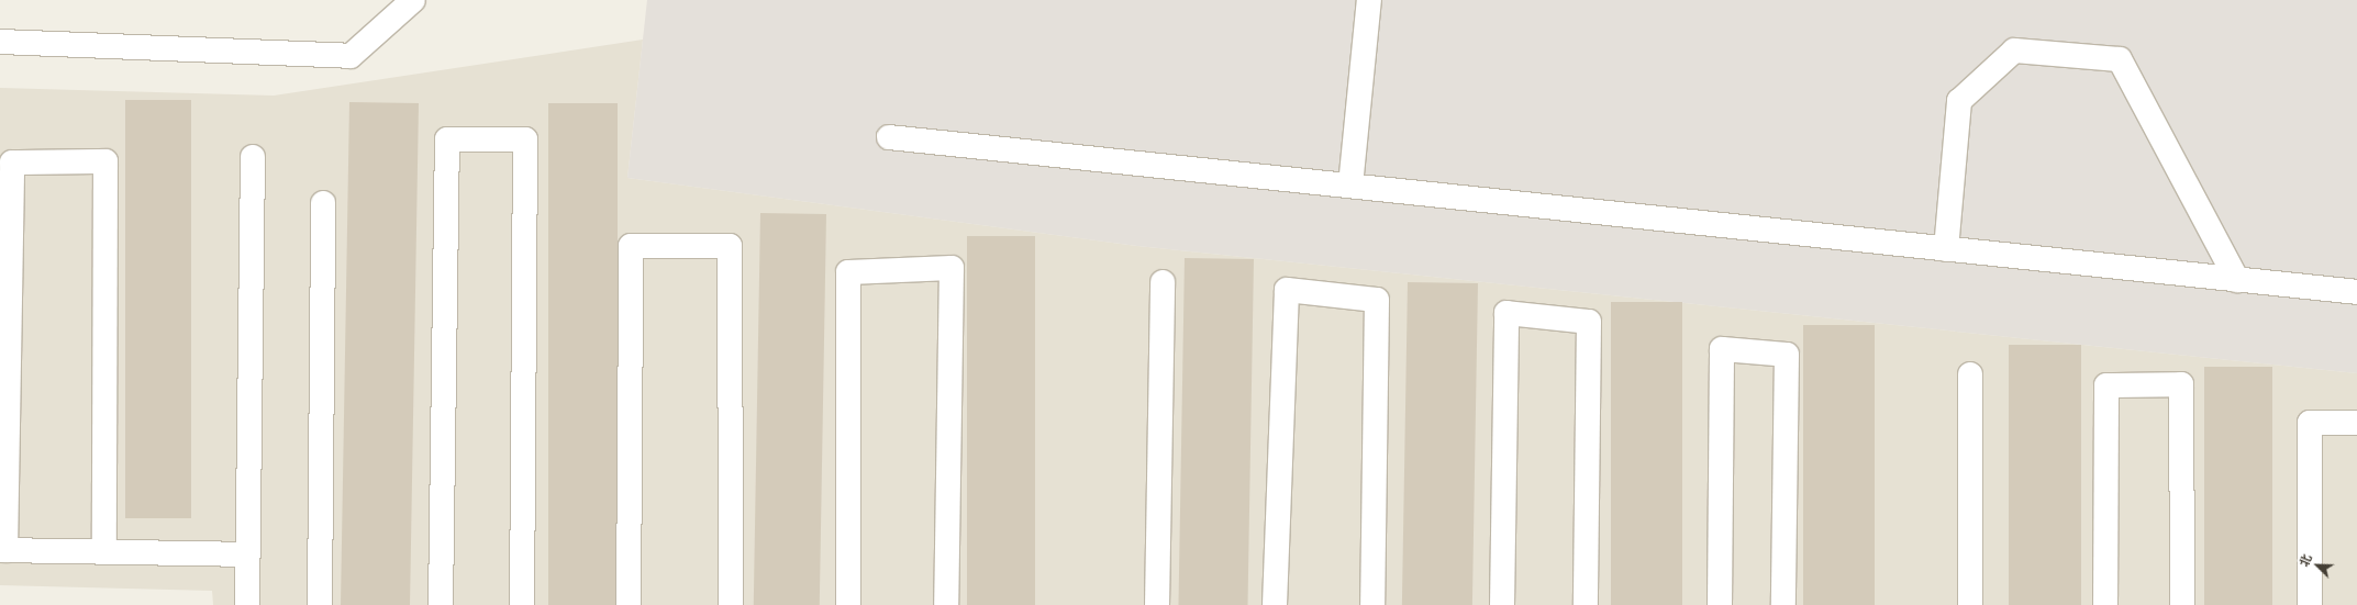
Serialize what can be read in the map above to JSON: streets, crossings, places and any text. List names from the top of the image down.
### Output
{
  "north": "top left"
}
